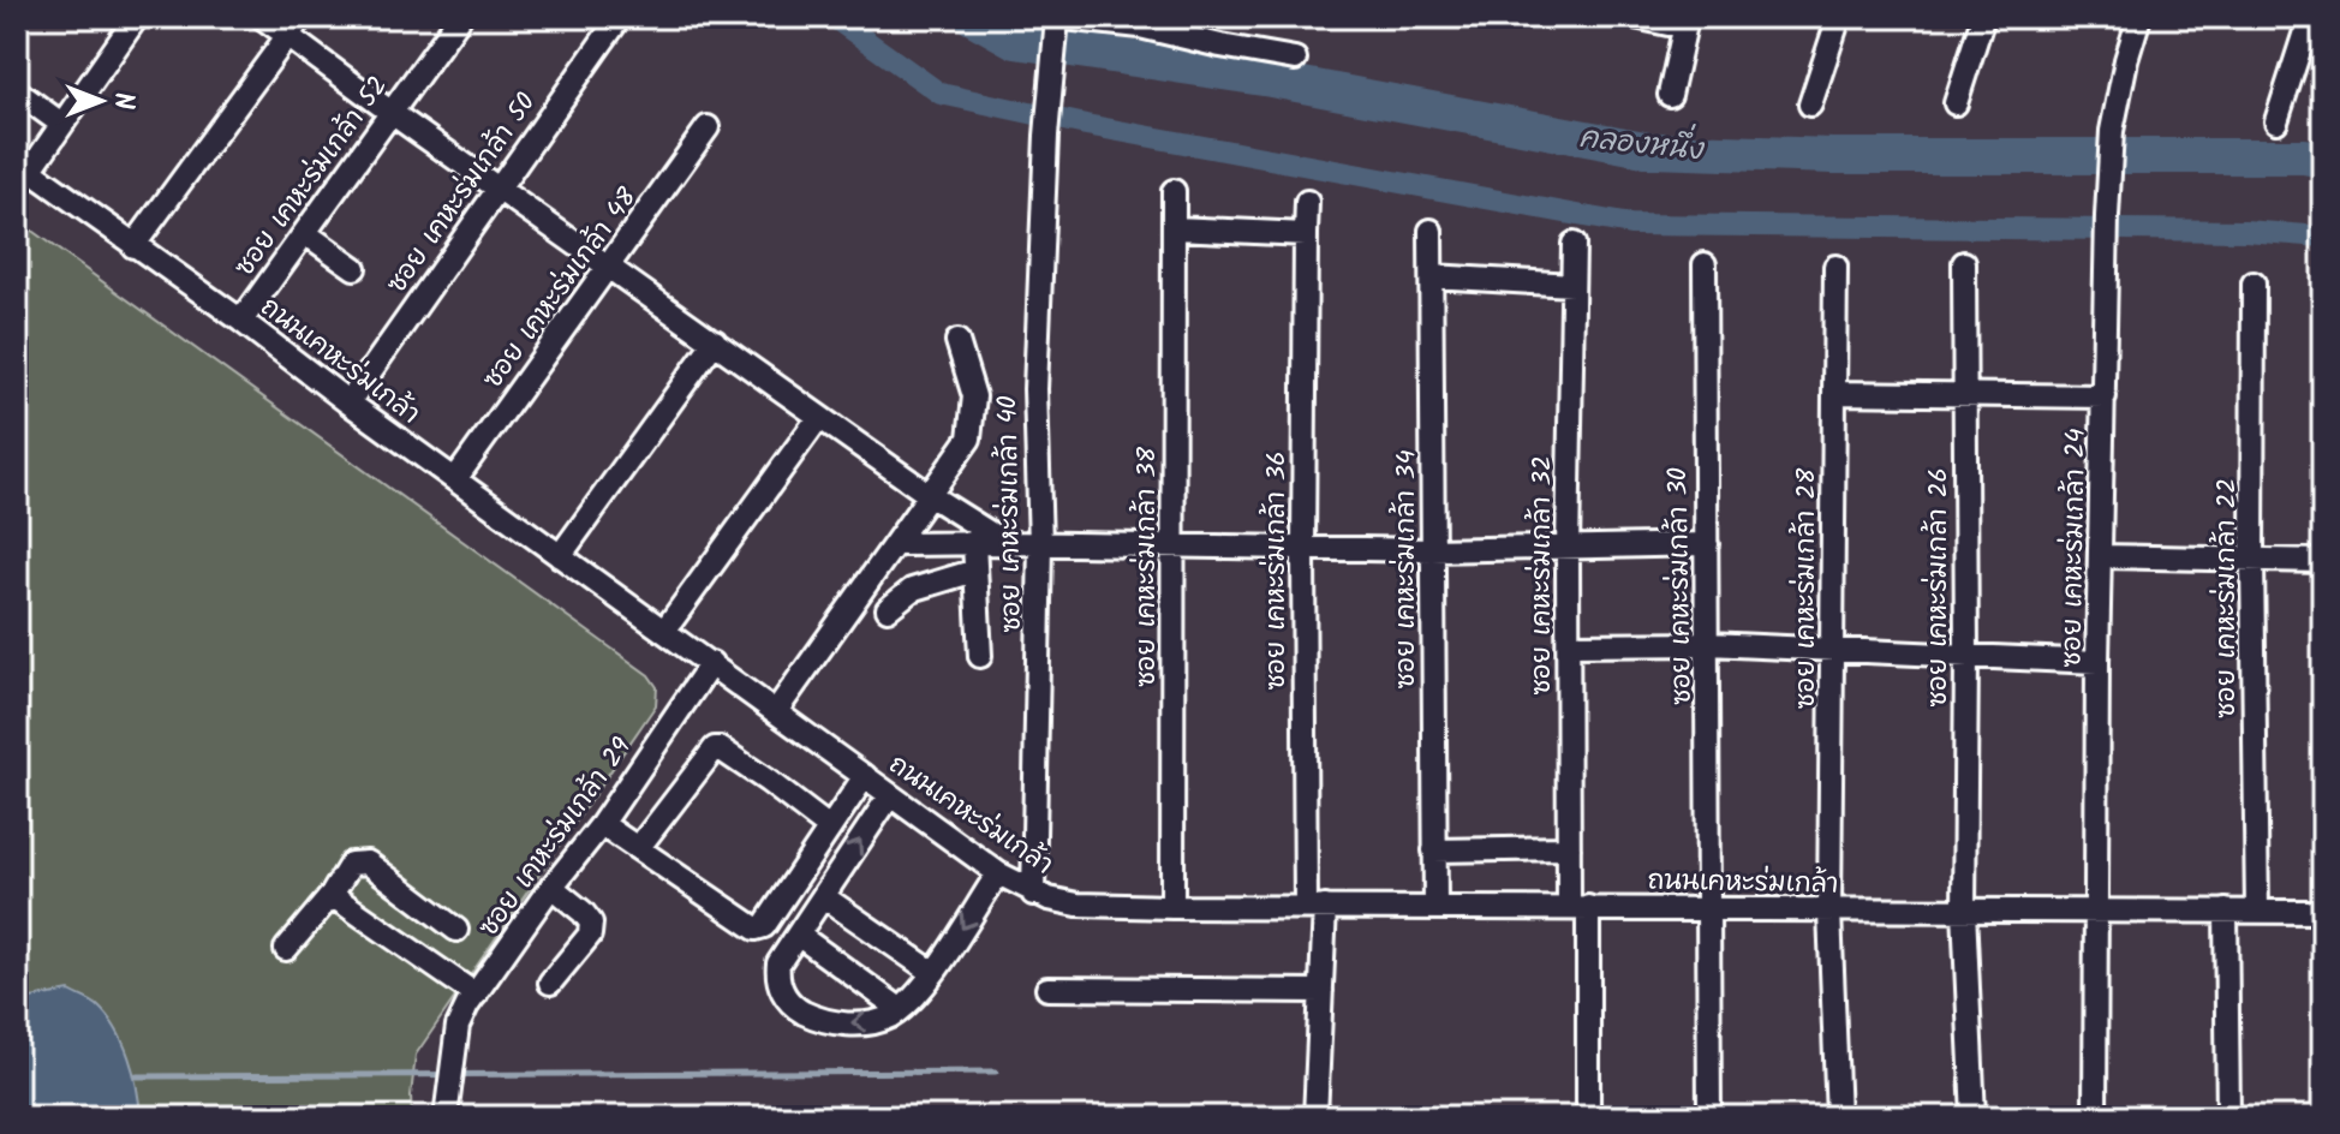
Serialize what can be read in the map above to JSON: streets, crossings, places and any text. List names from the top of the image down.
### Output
{
  "streets": {
    "street": [
      "ซอย เคหะร่มเกล้า 52",
      "ซอย เคหะร่มเกล้า 50",
      "ซอย เคหะร่มเกล้า 48",
      "ถนนเคหะร่มเกล้า",
      "ซอย เคหะร่มเกล้า 40",
      "ซอย เคหะร่มเกล้า 24",
      "ซอย เคหะร่มเกล้า 38",
      "ซอย เคหะร่มเกล้า 34",
      "ซอย เคหะร่มเกล้า 36",
      "ซอย เคหะร่มเกล้า 32",
      "ซอย เคหะร่มเกล้า 30",
      "ซอย เคหะร่มเกล้า 26",
      "ซอย เคหะร่มเกล้า 28",
      "ซอย เคหะร่มเกล้า 22",
      "ซอย เคหะร่มเกล้า 29"
    ]
  },
  "crossings": [
    ["ซอย เคหะร่มเกล้า 52", "ถนนเคหะร่มเกล้า"],
    ["ซอย เคหะร่มเกล้า 50", "ถนนเคหะร่มเกล้า"],
    ["ซอย เคหะร่มเกล้า 48", "ถนนเคหะร่มเกล้า"],
    ["ถนนเคหะร่มเกล้า", "ซอย เคหะร่มเกล้า 40"],
    ["ถนนเคหะร่มเกล้า", "ซอย เคหะร่มเกล้า 24"],
    ["ถนนเคหะร่มเกล้า", "ซอย เคหะร่มเกล้า 38"],
    ["ถนนเคหะร่มเกล้า", "ซอย เคหะร่มเกล้า 34"],
    ["ถนนเคหะร่มเกล้า", "ซอย เคหะร่มเกล้า 36"],
    ["ถนนเคหะร่มเกล้า", "ซอย เคหะร่มเกล้า 32"],
    ["ถนนเคหะร่มเกล้า", "ซอย เคหะร่มเกล้า 30"],
    ["ถนนเคหะร่มเกล้า", "ซอย เคหะร่มเกล้า 26"],
    ["ถนนเคหะร่มเกล้า", "ซอย เคหะร่มเกล้า 28"],
    ["ถนนเคหะร่มเกล้า", "ซอย เคหะร่มเกล้า 22"],
    ["ถนนเคหะร่มเกล้า", "ซอย เคหะร่มเกล้า 29"]
  ],
  "water": ["คลองหนึ่ง"],
  "north": "right"
}
